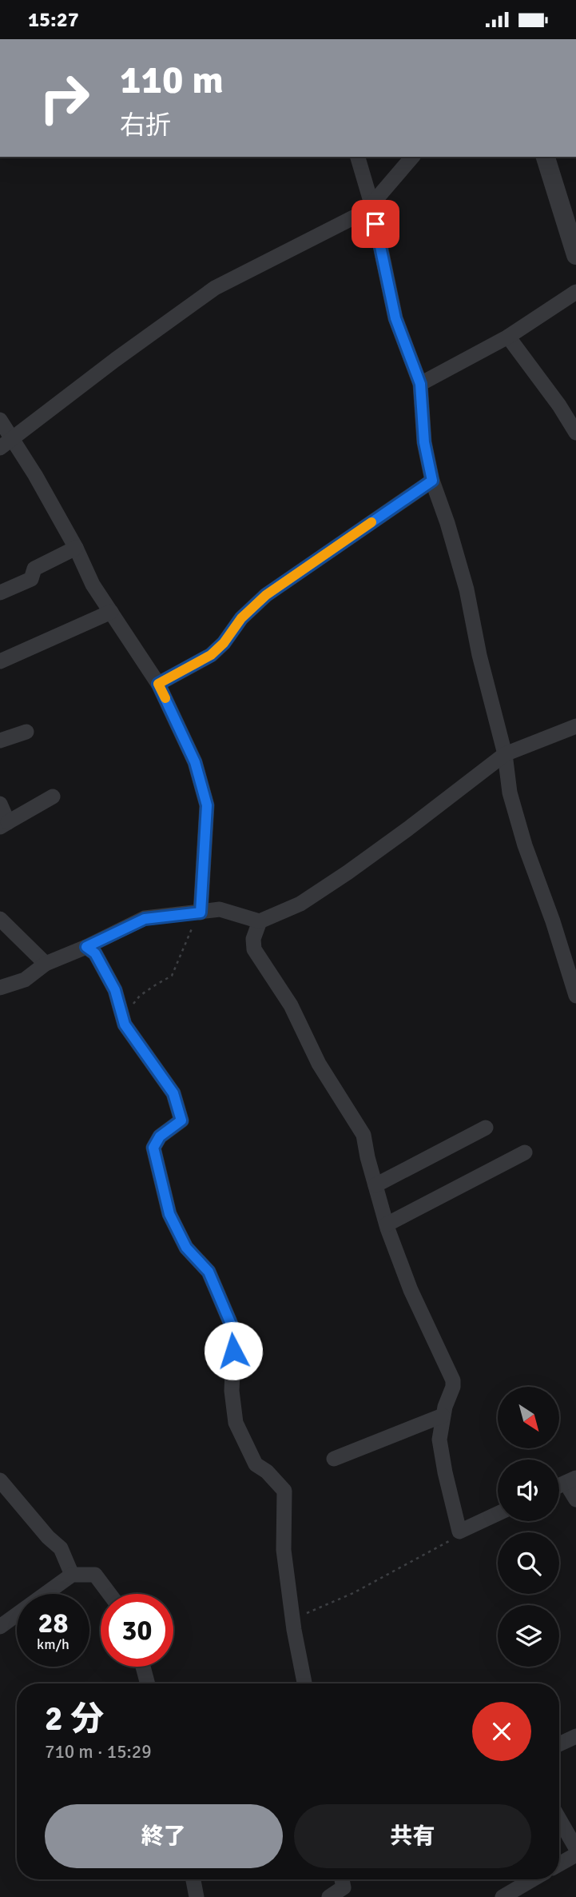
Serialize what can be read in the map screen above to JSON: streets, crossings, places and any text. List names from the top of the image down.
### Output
{
  "north": "bottom right",
  "page": {
    "status": "15:27",
    "turn": ["110 m", "右折"],
    "speed": "28 km/h",
    "limit": "30",
    "heading": ["2 分", "710 m · 15:29"],
    "buttons": ["終了", "共有"]
  }
}
